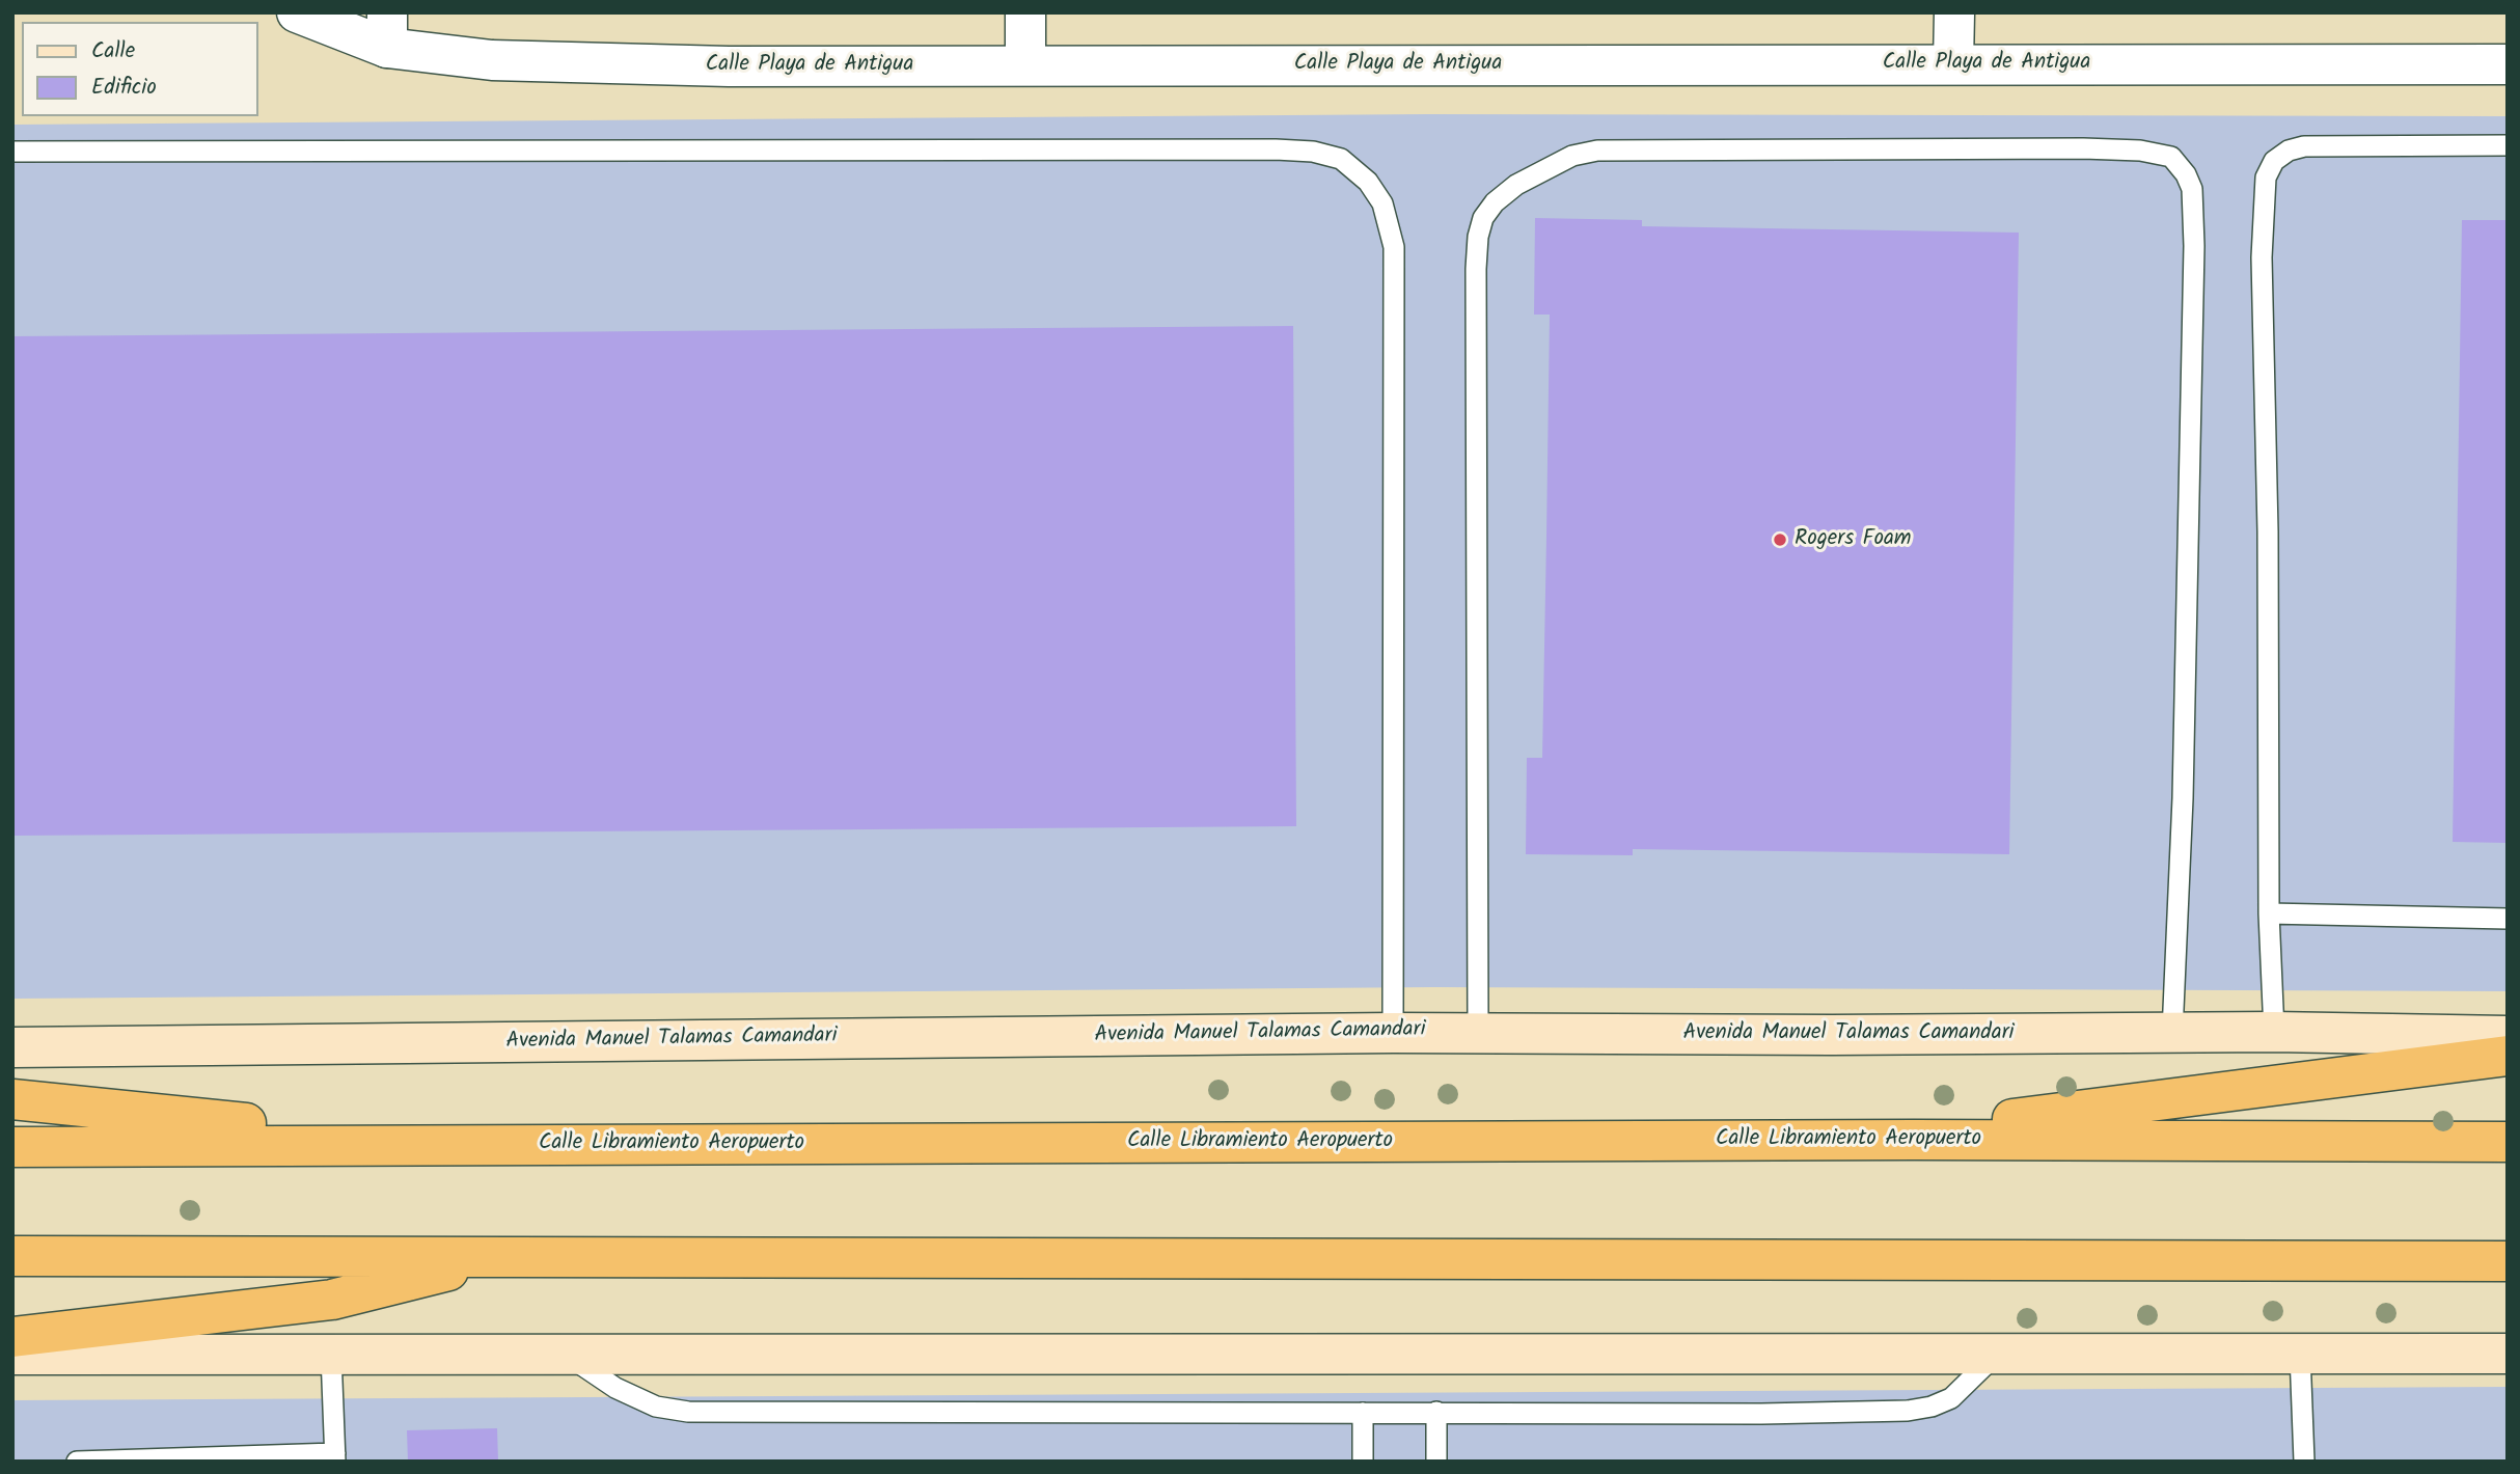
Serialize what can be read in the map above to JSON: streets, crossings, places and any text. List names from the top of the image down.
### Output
{
  "streets": {
    "highway": ["Calle Libramiento Aeropuerto"],
    "main road": ["Avenida Manuel Talamas Camandari"],
    "street": ["Calle Playa de Antigua"]
  },
  "places": ["Rogers Foam"],
  "legend": ["Calle", "Edificio"]
}
